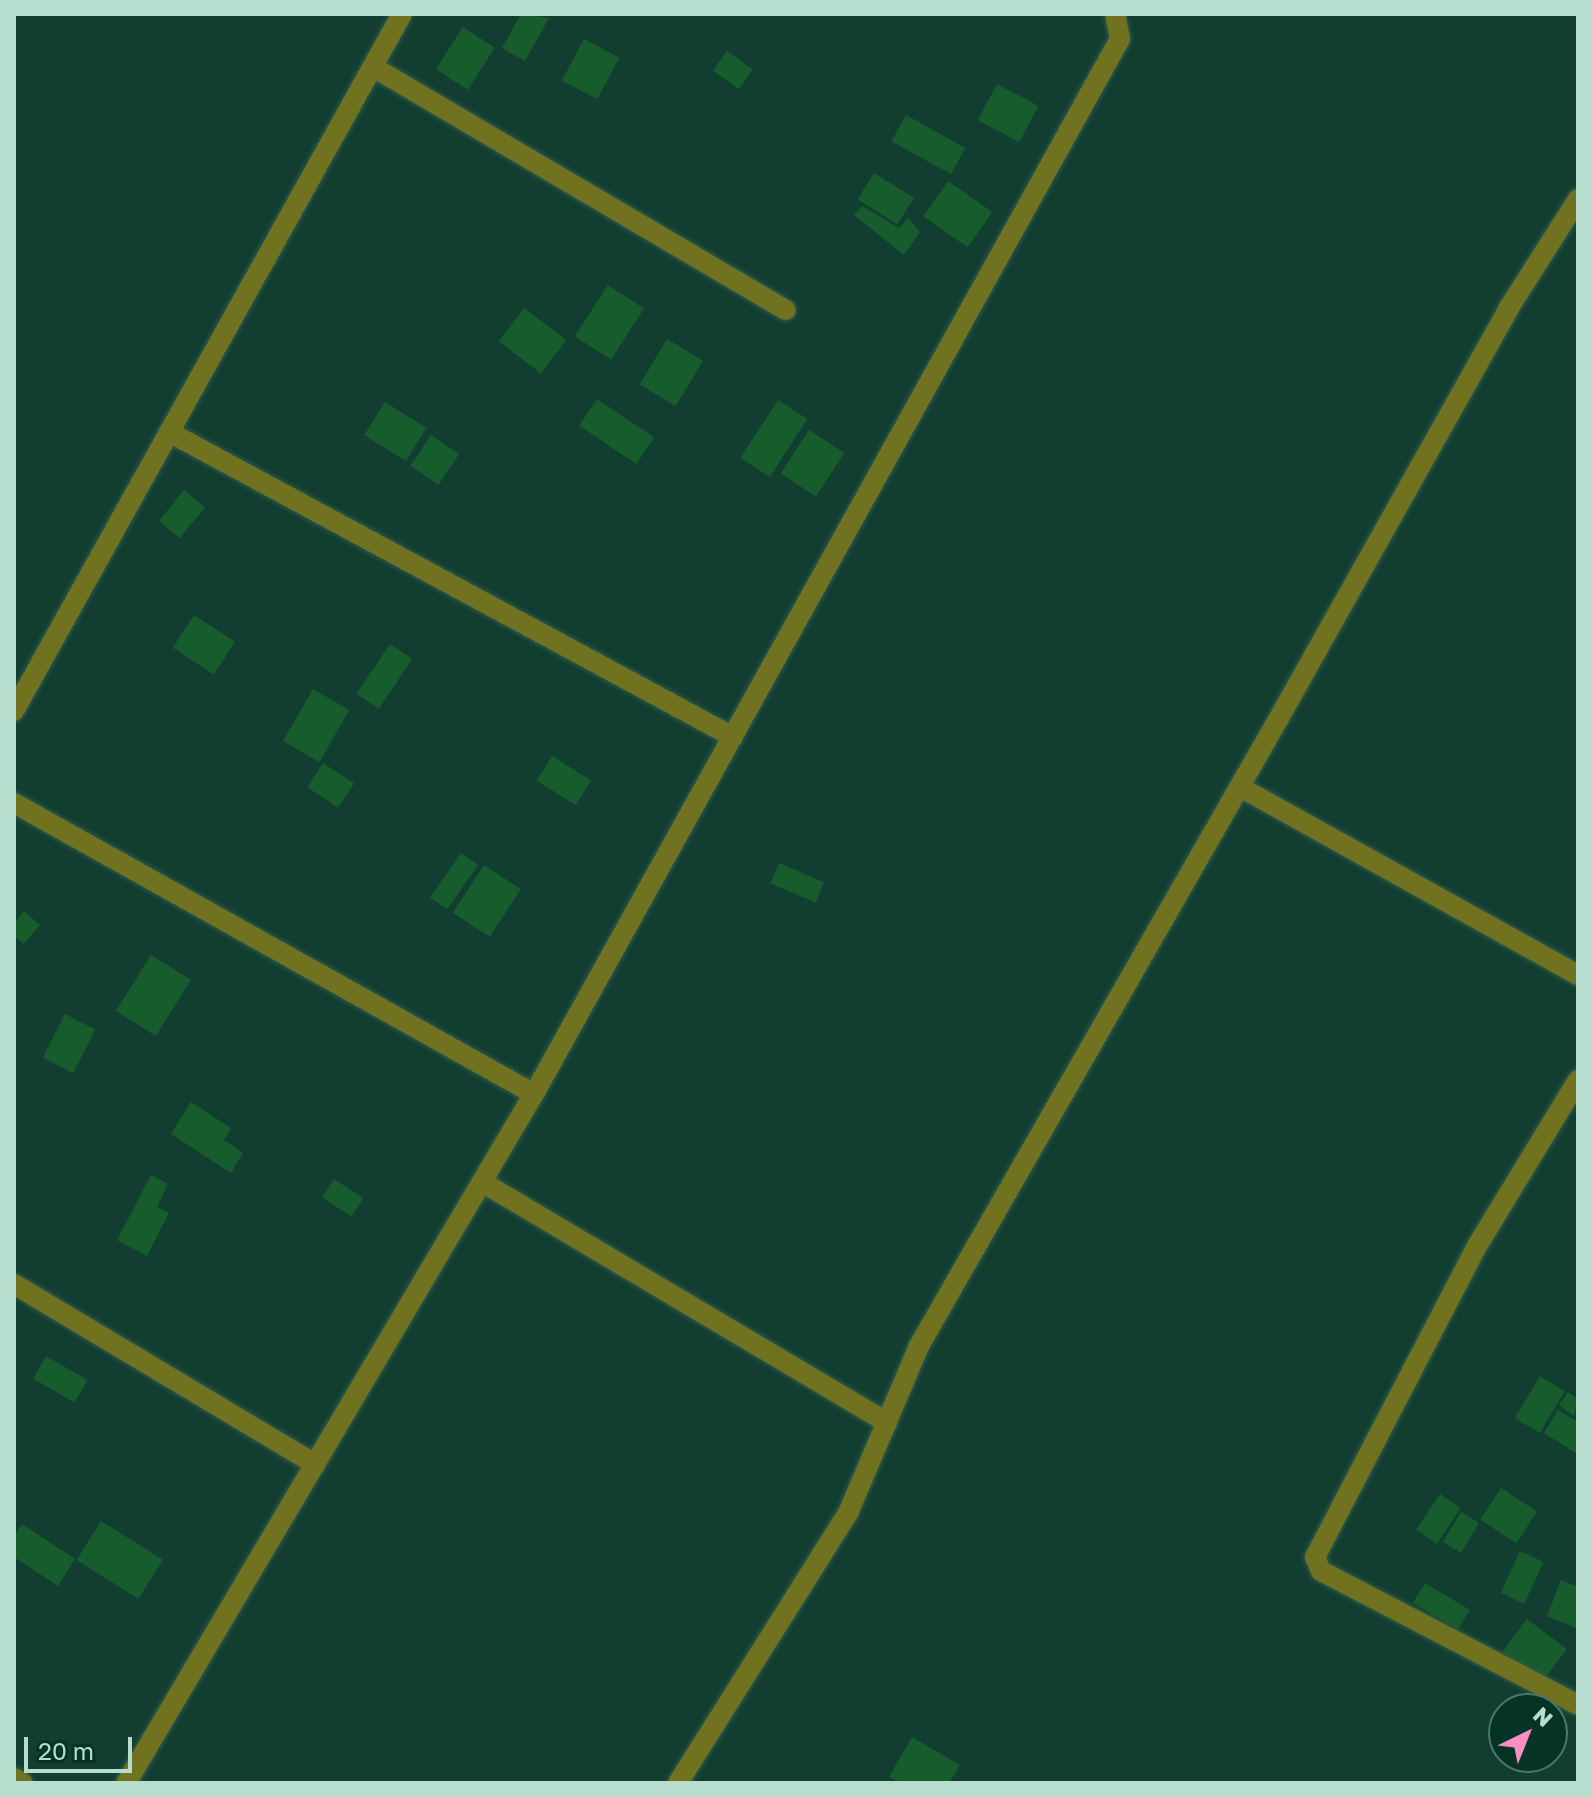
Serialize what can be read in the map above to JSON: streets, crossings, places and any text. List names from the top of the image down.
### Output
{
  "scale_bar": "20 m",
  "north": "top right"
}
